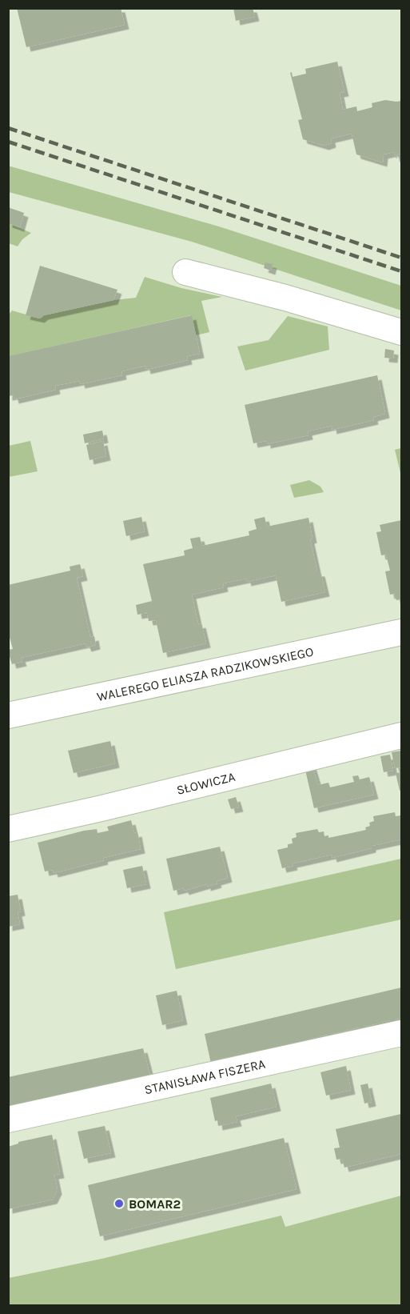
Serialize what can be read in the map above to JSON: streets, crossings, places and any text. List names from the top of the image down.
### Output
{
  "streets": {
    "street": ["WALEREGO ELIASZA RADZIKOWSKIEGO", "SŁOWICZA", "STANISŁAWA FISZERA"]
  },
  "places": ["BOMAR2"]
}
